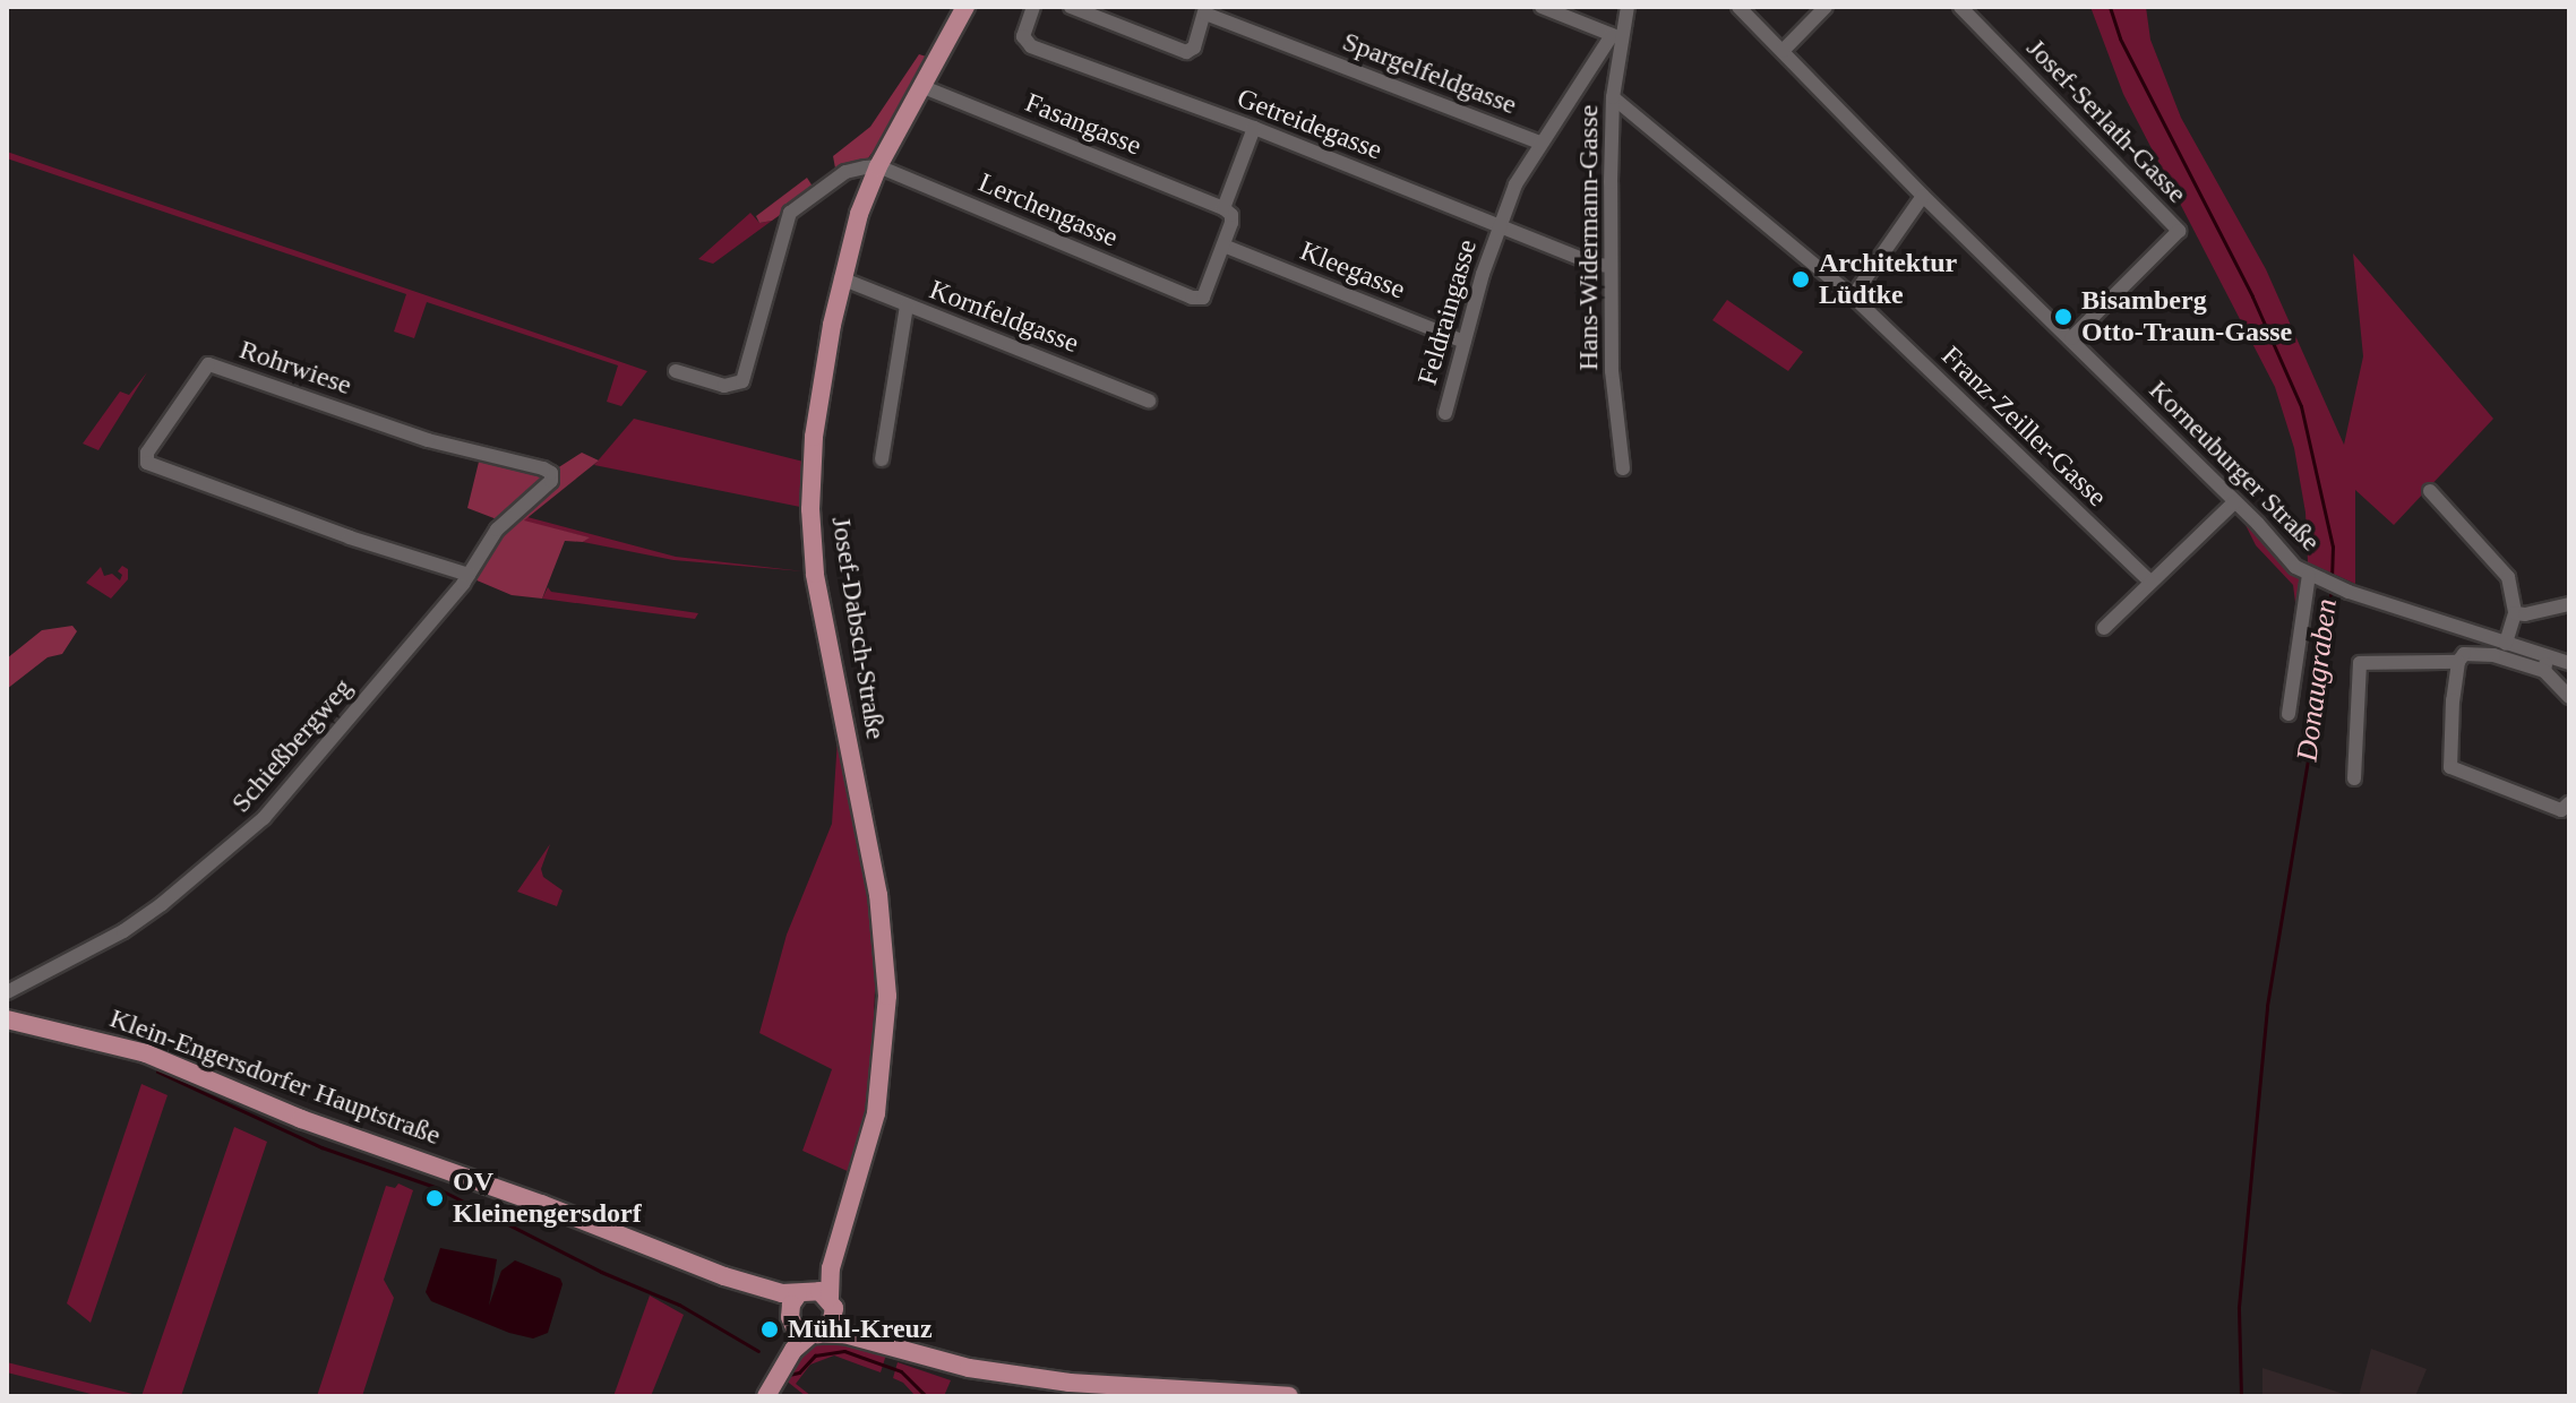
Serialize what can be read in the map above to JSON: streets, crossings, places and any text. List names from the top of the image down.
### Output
{
  "streets": {
    "main road": ["Josef-Dabsch-Straße", "Klein-Engersdorfer Hauptstraße"],
    "street": [
      "Spargelfeldgasse",
      "Josef-Serlath-Gasse",
      "Fasangasse",
      "Getreidegasse",
      "Lerchengasse",
      "Hans-Widermann-Gasse",
      "Kleegasse",
      "Feldraingasse",
      "Kornfeldgasse",
      "Rohrwiese",
      "Franz-Zeiller-Gasse",
      "Korneuburger Straße",
      "Schießbergweg"
    ]
  },
  "crossings": [
    ["Spargelfeldgasse", "Getreidegasse"],
    ["Spargelfeldgasse", "Hans-Widermann-Gasse"],
    ["Spargelfeldgasse", "Feldraingasse"],
    ["Josef-Serlath-Gasse", "Korneuburger Straße"],
    ["Fasangasse", "Josef-Dabsch-Straße"],
    ["Getreidegasse", "Hans-Widermann-Gasse"],
    ["Getreidegasse", "Feldraingasse"],
    ["Lerchengasse", "Kleegasse"],
    ["Lerchengasse", "Josef-Dabsch-Straße"],
    ["Hans-Widermann-Gasse", "Franz-Zeiller-Gasse"],
    ["Kleegasse", "Feldraingasse"],
    ["Kornfeldgasse", "Josef-Dabsch-Straße"],
    ["Rohrwiese", "Schießbergweg"]
  ],
  "water": ["Donaugraben"],
  "places": [
    "Architektur Lüdtke",
    "Bisamberg Otto-Traun-Gasse",
    "OV Kleinengersdorf",
    "Mühl-Kreuz"
  ]
}
